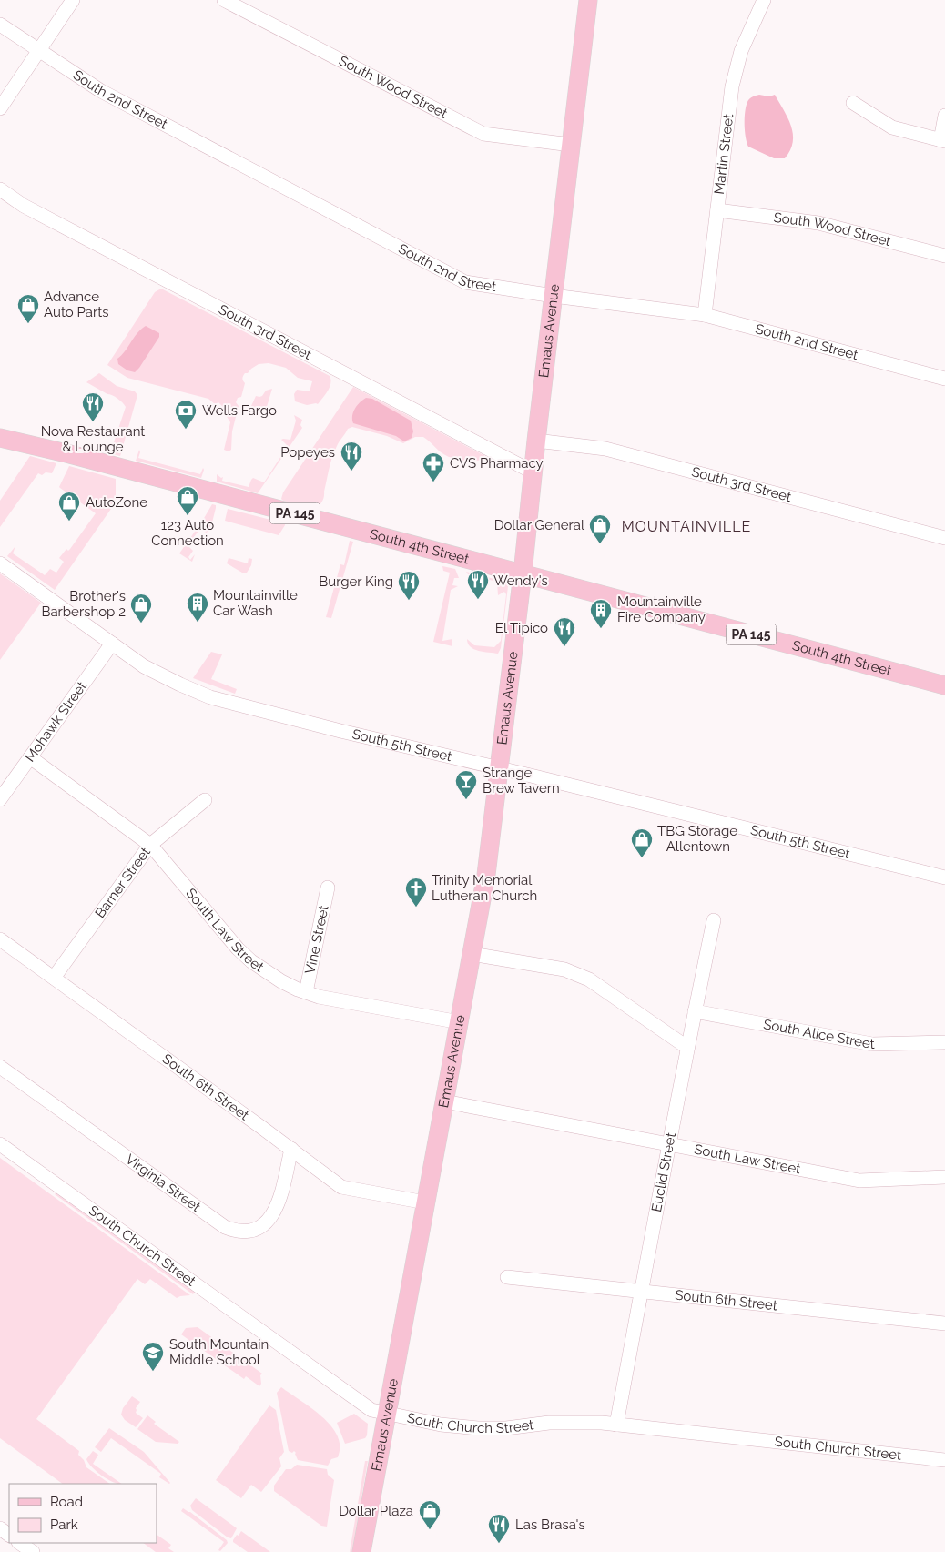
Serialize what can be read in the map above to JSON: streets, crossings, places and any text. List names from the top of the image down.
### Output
{
  "streets": {
    "main road": ["Emaus Avenue", "PA 145", "South 4th Street"],
    "street": [
      "South Wood Street",
      "South 2nd Street",
      "Martin Street",
      "South 3rd Street",
      "Mohawk Street",
      "South 5th Street",
      "Barner Street",
      "South Law Street",
      "Vine Street",
      "South Alice Street",
      "South 6th Street",
      "Euclid Street",
      "Virginia Street",
      "South Church Street"
    ]
  },
  "crossings": [
    ["South Wood Street", "Martin Street"],
    ["South Wood Street", "Emaus Avenue"],
    ["South 2nd Street", "Martin Street"],
    ["South 2nd Street", "Emaus Avenue"],
    ["Emaus Avenue", "South 3rd Street"],
    ["Emaus Avenue", "South 4th Street"],
    ["Emaus Avenue", "South 5th Street"],
    ["Emaus Avenue", "South Law Street"],
    ["Emaus Avenue", "South 6th Street"],
    ["Emaus Avenue", "South Church Street"],
    ["Mohawk Street", "South 5th Street"],
    ["Mohawk Street", "South Law Street"],
    ["Barner Street", "South Law Street"],
    ["Barner Street", "South 6th Street"],
    ["South Law Street", "Vine Street"],
    ["South Law Street", "Euclid Street"],
    ["South Alice Street", "Euclid Street"],
    ["South 6th Street", "Euclid Street"],
    ["South 6th Street", "Virginia Street"],
    ["Euclid Street", "South Church Street"]
  ],
  "districts": ["MOUNTAINVILLE"],
  "places": {
    "shop": [
      "Advance Auto Parts",
      "123 Auto Connection",
      "AutoZone",
      "Dollar General",
      "Brother's Barbershop 2",
      "TBG Storage - Allentown",
      "Dollar Plaza"
    ],
    "restaurant": [
      "Nova Restaurant & Lounge",
      "Popeyes",
      "Wendy's",
      "Burger King",
      "El Tipico",
      "Las Brasa's"
    ],
    "bank": ["Wells Fargo"],
    "pharmacy": ["CVS Pharmacy"],
    "building": ["Mountainville Car Wash", "Mountainville Fire Company"],
    "bar": ["Strange Brew Tavern"],
    "church": ["Trinity Memorial Lutheran Church"],
    "school or university": ["South Mountain Middle School"]
  },
  "legend": ["Road", "Park"]
}
